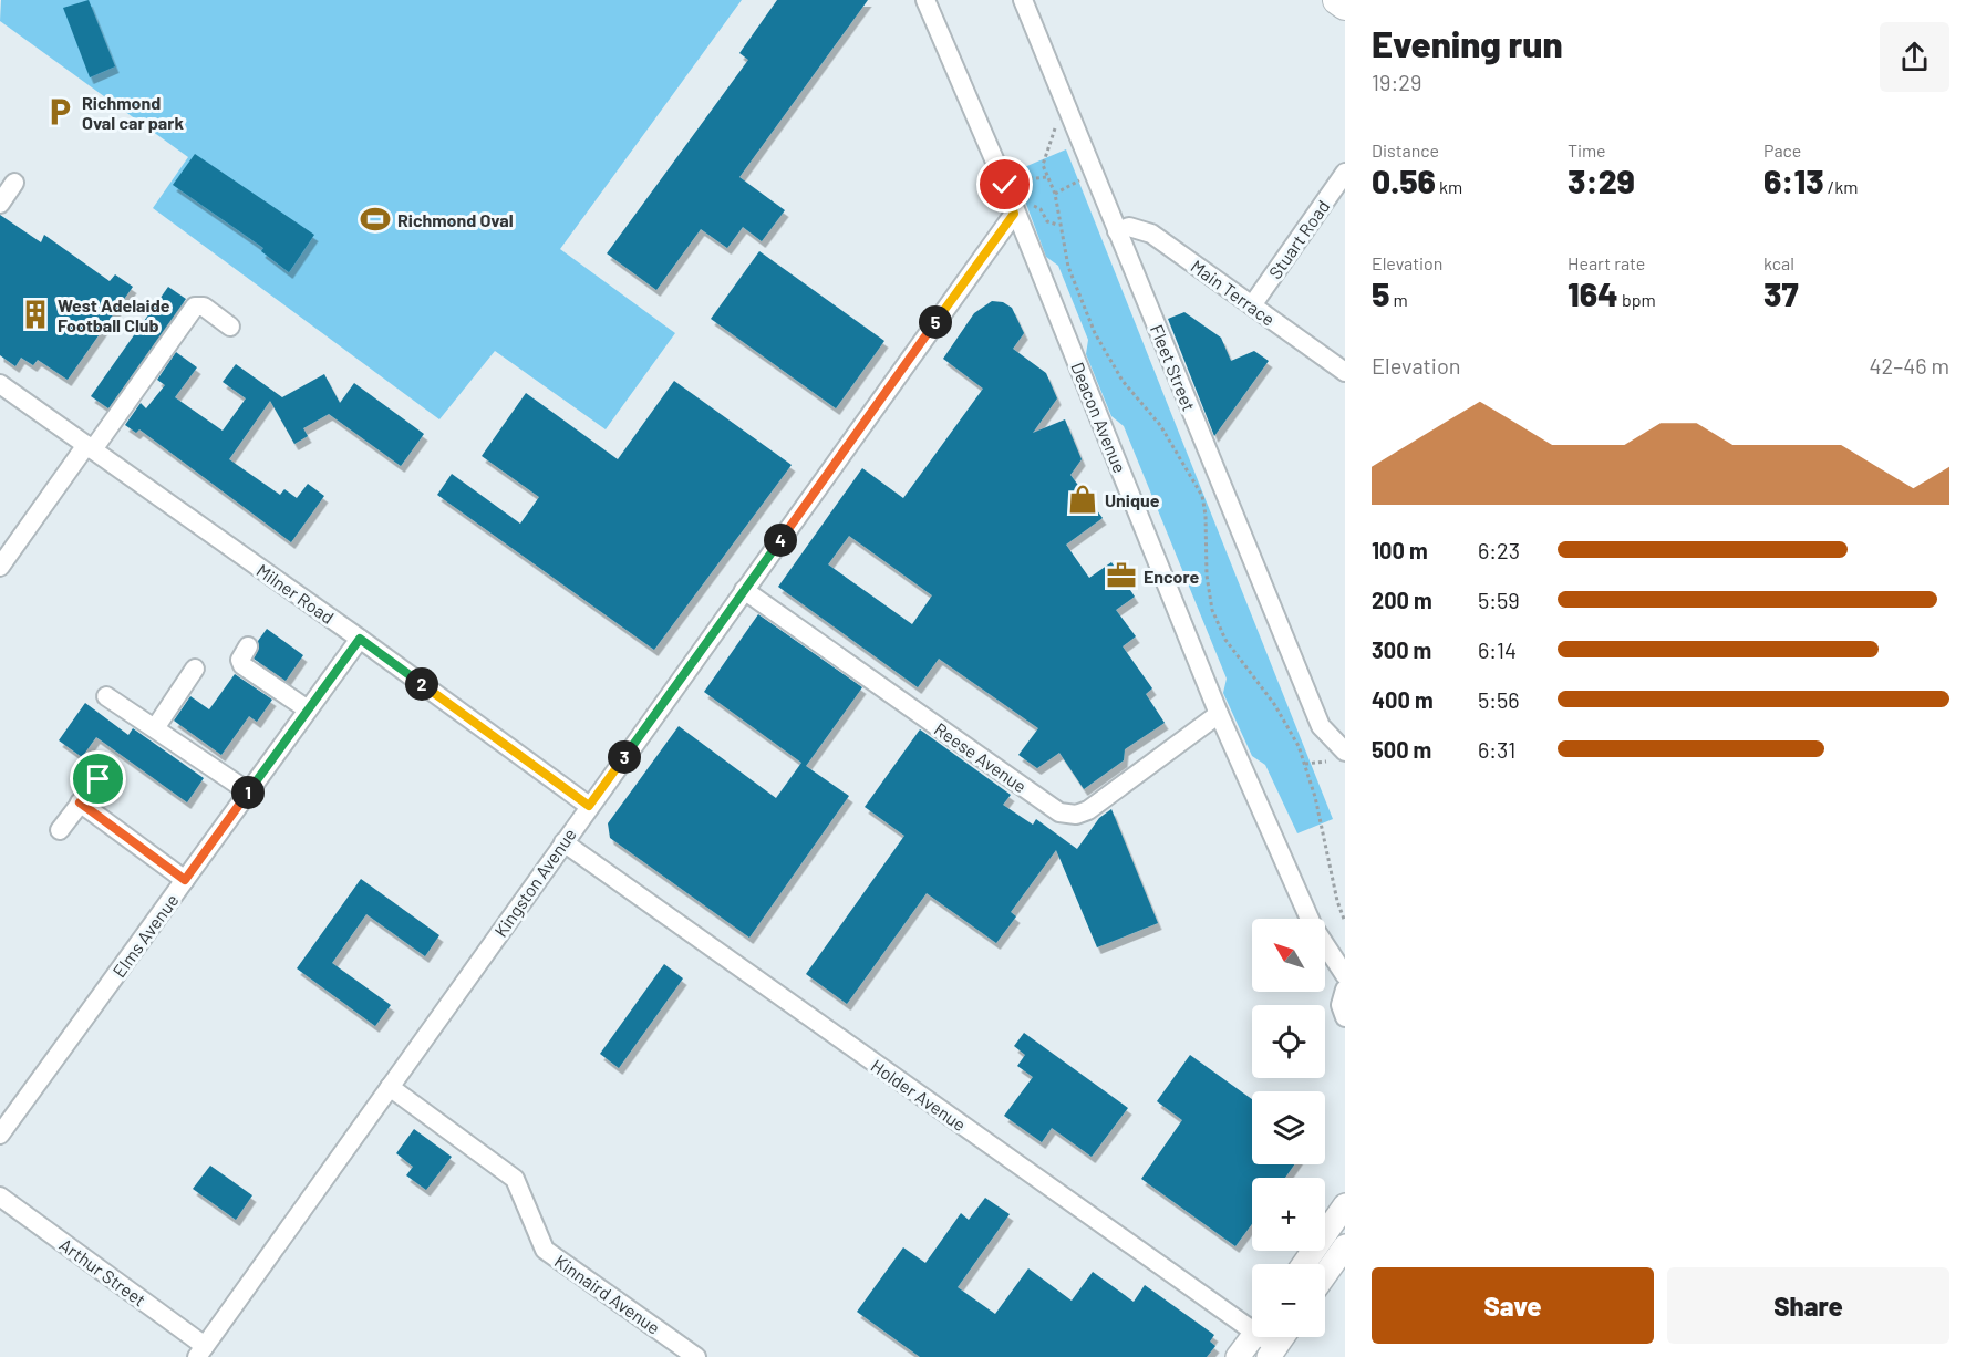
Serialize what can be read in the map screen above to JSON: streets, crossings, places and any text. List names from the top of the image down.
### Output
{
  "streets": {
    "street": [
      "Stuart Road",
      "Main Terrace",
      "Fleet Street",
      "Deacon Avenue",
      "Milner Road",
      "Reese Avenue",
      "Kingston Avenue",
      "Elms Avenue",
      "Holder Avenue",
      "Arthur Street",
      "Kinnaird Avenue"
    ]
  },
  "crossings": [
    ["Stuart Road", "Main Terrace"],
    ["Main Terrace", "Fleet Street"],
    ["Deacon Avenue", "Reese Avenue"],
    ["Deacon Avenue", "Kingston Avenue"],
    ["Milner Road", "Kingston Avenue"],
    ["Milner Road", "Elms Avenue"],
    ["Reese Avenue", "Kingston Avenue"],
    ["Kingston Avenue", "Holder Avenue"],
    ["Kingston Avenue", "Arthur Street"],
    ["Kingston Avenue", "Kinnaird Avenue"]
  ],
  "places": {
    "parking": ["Richmond Oval car park"],
    "sports": ["Richmond Oval"],
    "building": ["West Adelaide Football Club"],
    "shop": ["Unique"],
    "office": ["Encore"]
  },
  "north": "top left",
  "page": {
    "heading": ["Evening run", "19:29"],
    "stats": [
      ["Distance", "0.56 km"],
      ["Time", "3:29"],
      ["Pace", "6:13 /km"],
      ["Elevation", "5 m"],
      ["Heart rate", "164 bpm"],
      ["kcal", "37"]
    ],
    "pins": [
      "5",
      "4",
      "2",
      "3",
      "1"
    ],
    "chart": ["Elevation", "42–46 m"],
    "list": [
      {
        "name": "100 m",
        "note": "6:23"
      },
      {
        "name": "200 m",
        "note": "5:59"
      },
      {
        "name": "300 m",
        "note": "6:14"
      },
      {
        "name": "400 m",
        "note": "5:56"
      },
      {
        "name": "500 m",
        "note": "6:31"
      }
    ],
    "map_buttons": ["+", "−"],
    "buttons": ["Save", "Share"]
  }
}
